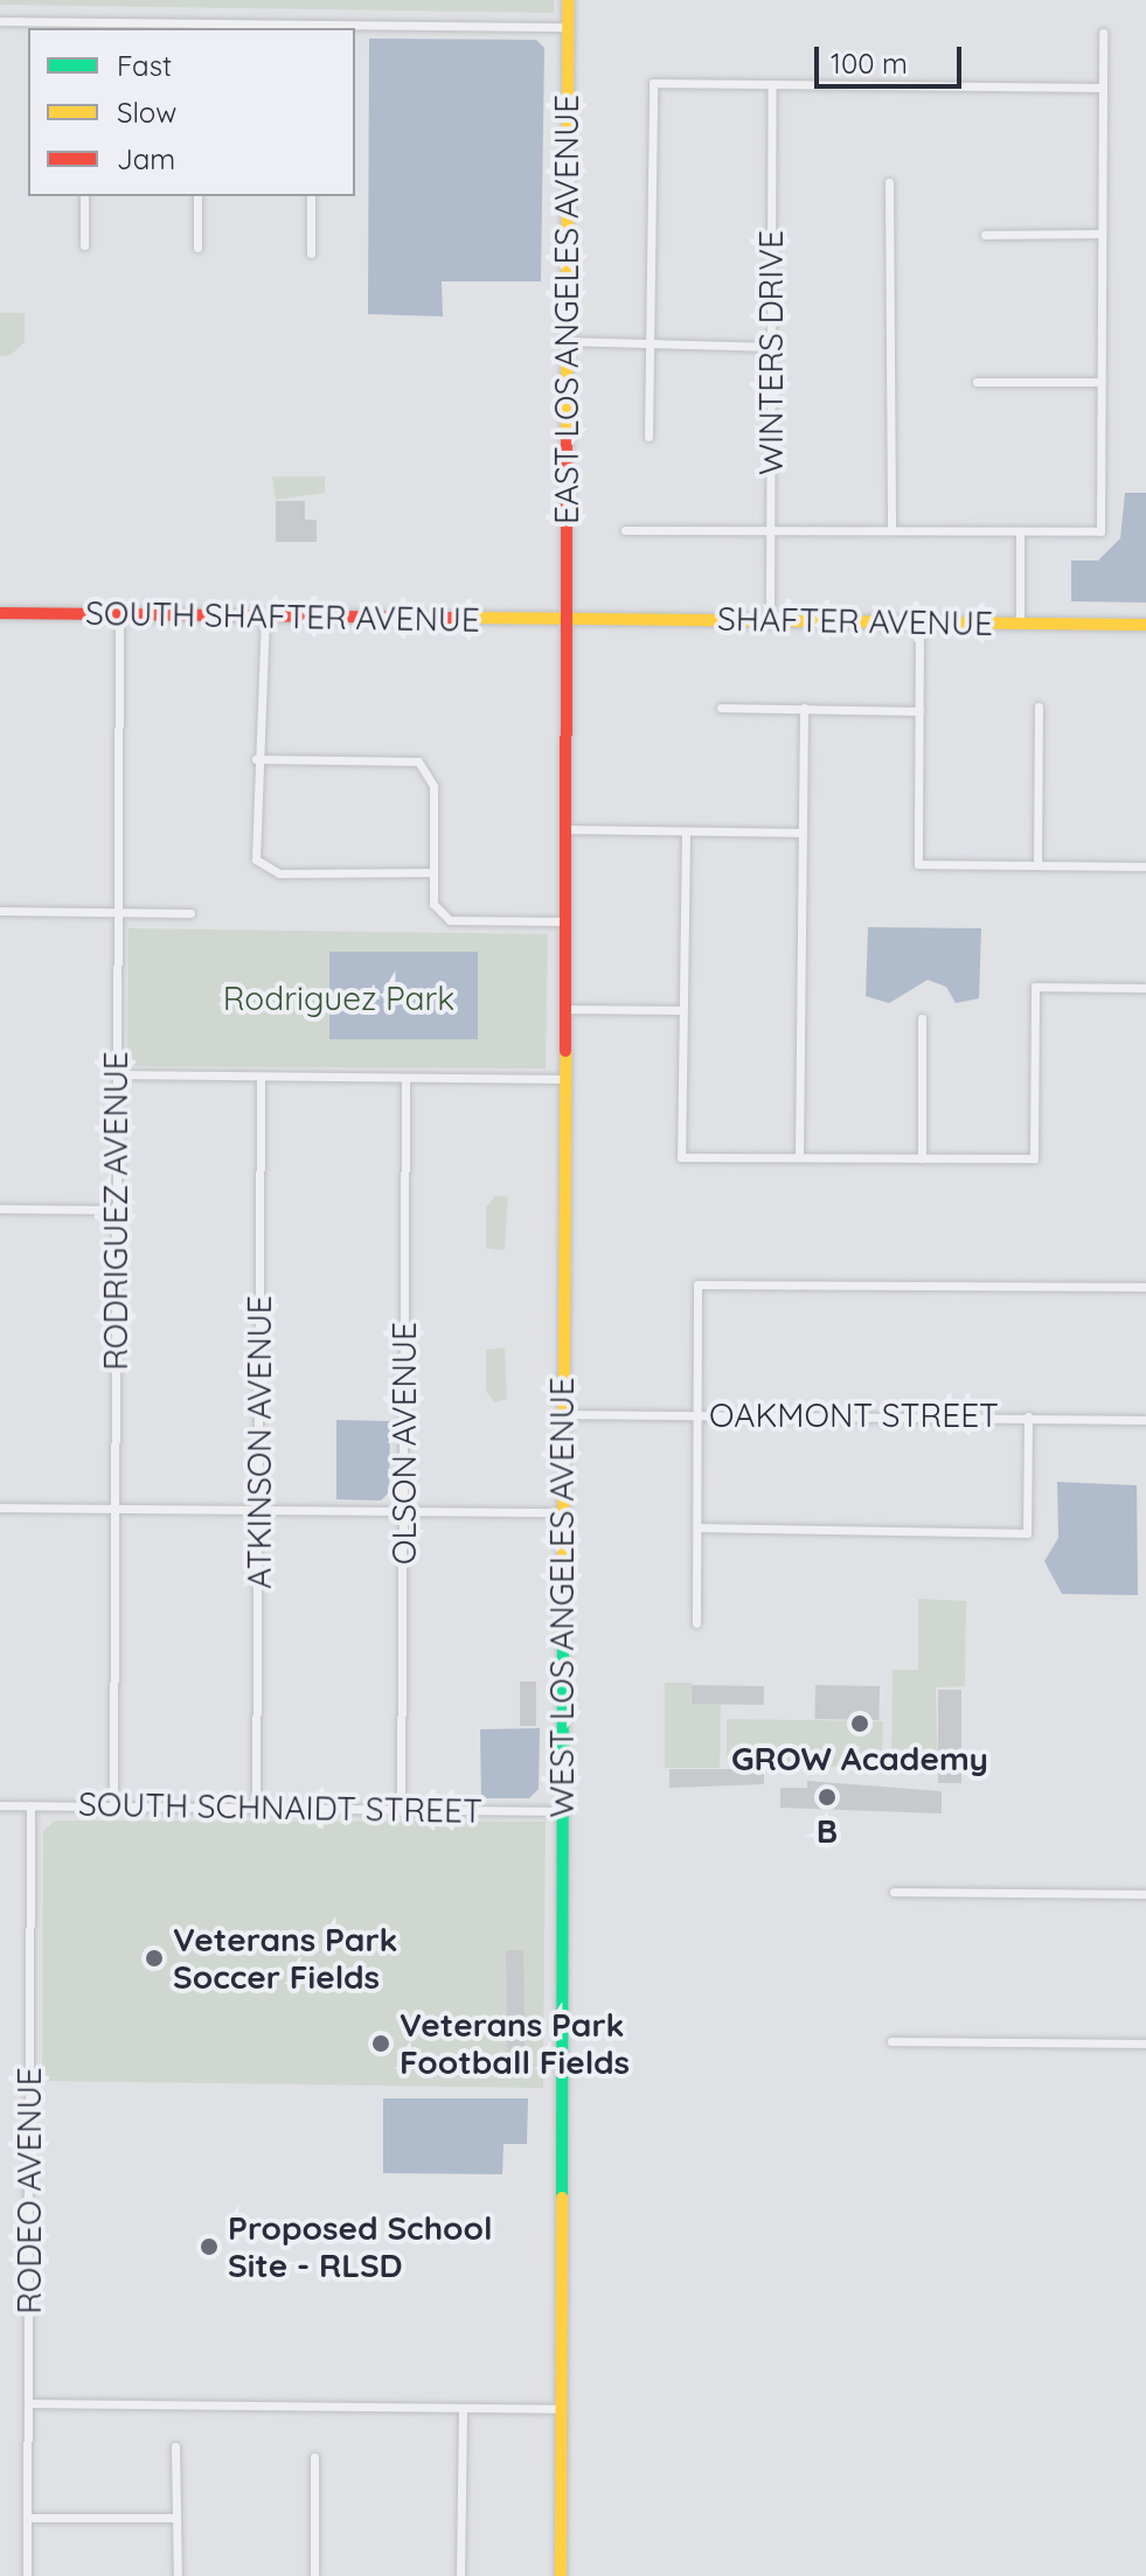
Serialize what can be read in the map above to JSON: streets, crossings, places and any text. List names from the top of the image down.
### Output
{
  "streets": {
    "street": [
      "EAST LOS ANGELES AVENUE",
      "WINTERS DRIVE",
      "SOUTH SHAFTER AVENUE",
      "SHAFTER AVENUE",
      "RODRIGUEZ AVENUE",
      "OAKMONT STREET",
      "ATKINSON AVENUE",
      "OLSON AVENUE",
      "WEST LOS ANGELES AVENUE",
      "SOUTH SCHNAIDT STREET",
      "RODEO AVENUE"
    ]
  },
  "crossings": [
    ["EAST LOS ANGELES AVENUE", "SOUTH SHAFTER AVENUE"],
    ["EAST LOS ANGELES AVENUE", "SHAFTER AVENUE"],
    ["EAST LOS ANGELES AVENUE", "WEST LOS ANGELES AVENUE"],
    ["WINTERS DRIVE", "SHAFTER AVENUE"],
    ["SOUTH SHAFTER AVENUE", "SHAFTER AVENUE"],
    ["SOUTH SHAFTER AVENUE", "RODRIGUEZ AVENUE"],
    ["SOUTH SHAFTER AVENUE", "WEST LOS ANGELES AVENUE"],
    ["SHAFTER AVENUE", "WEST LOS ANGELES AVENUE"],
    ["RODRIGUEZ AVENUE", "SOUTH SCHNAIDT STREET"],
    ["OAKMONT STREET", "WEST LOS ANGELES AVENUE"],
    ["ATKINSON AVENUE", "SOUTH SCHNAIDT STREET"],
    ["OLSON AVENUE", "SOUTH SCHNAIDT STREET"],
    ["WEST LOS ANGELES AVENUE", "SOUTH SCHNAIDT STREET"],
    ["SOUTH SCHNAIDT STREET", "RODEO AVENUE"]
  ],
  "parks": ["Rodriguez Park"],
  "places": [
    "GROW Academy",
    "B",
    "Veterans Park Soccer Fields",
    "Veterans Park Football Fields",
    "Proposed School Site - RLSD"
  ],
  "legend": ["Fast", "Slow", "Jam"],
  "scale_bar": "100 m"
}
